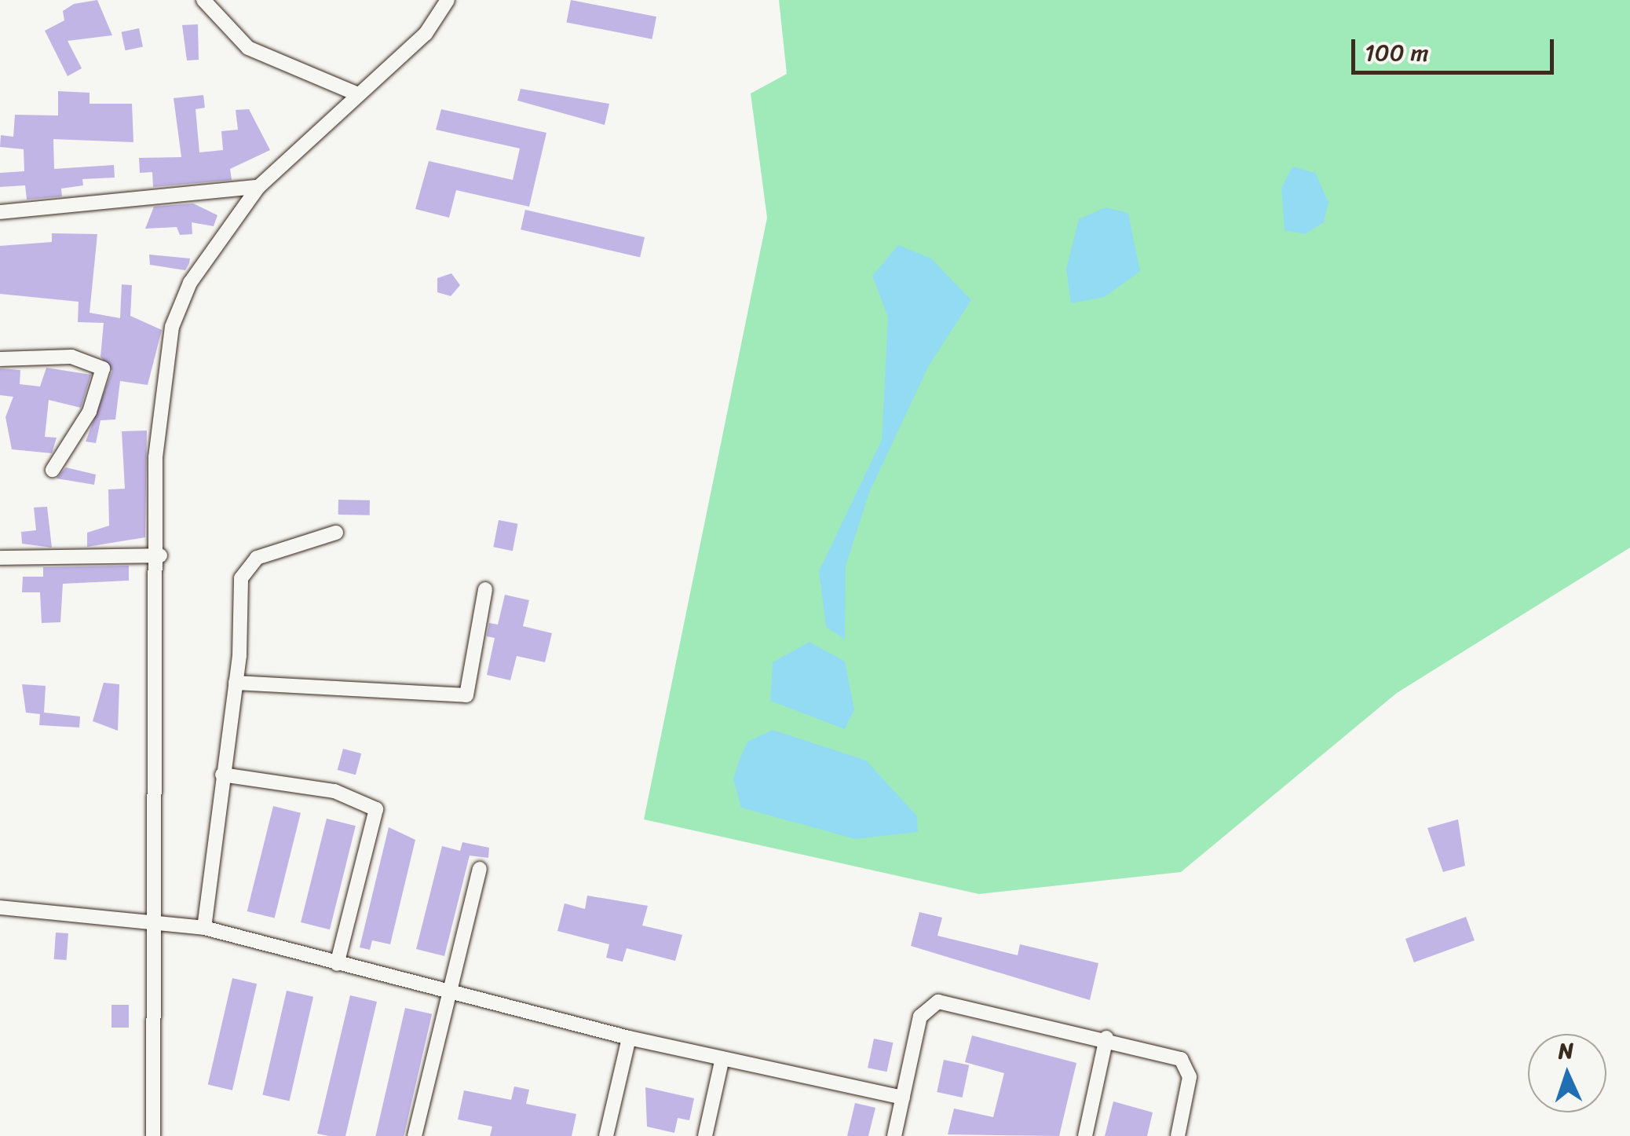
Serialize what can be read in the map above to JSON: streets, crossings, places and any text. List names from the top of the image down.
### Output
{
  "scale_bar": "100 m",
  "north": "top"
}
